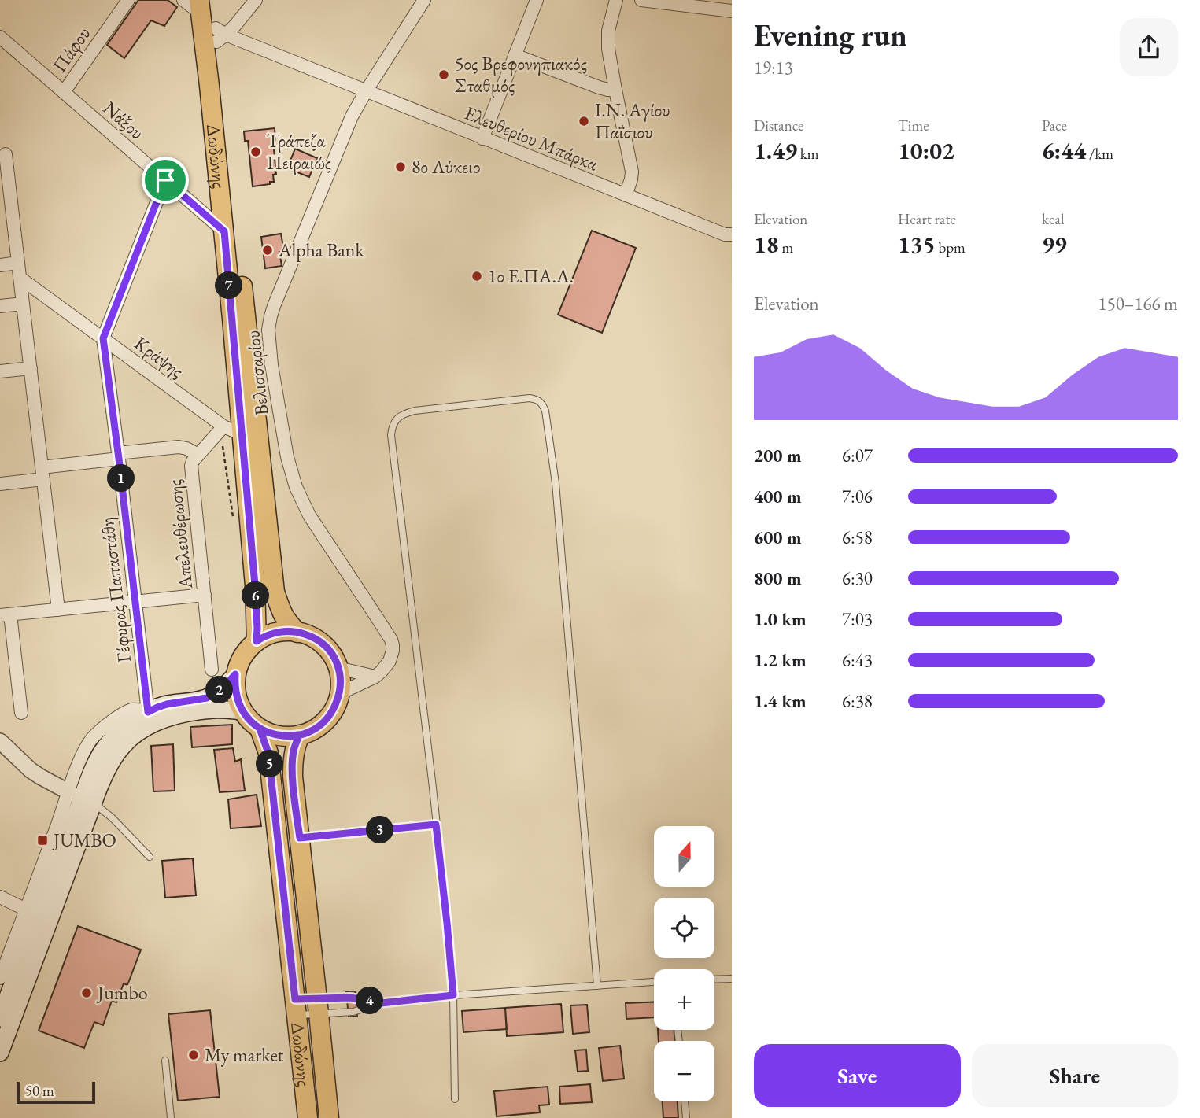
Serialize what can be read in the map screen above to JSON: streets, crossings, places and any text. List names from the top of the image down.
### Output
{
  "streets": {
    "main road": ["Δωδώνης"],
    "street": [
      "Πάφου",
      "Νάξου",
      "Ελευθερίου Μπάρκα",
      "Κράψης",
      "Βελισσαρίου",
      "Απελευθέρωσης",
      "Γέφυρας Παπαστάθη"
    ]
  },
  "crossings": [
    ["Πάφου", "Νάξου"],
    ["Νάξου", "Δωδώνης"],
    ["Νάξου", "Γέφυρας Παπαστάθη"],
    ["Ελευθερίου Μπάρκα", "Δωδώνης"],
    ["Ελευθερίου Μπάρκα", "Βελισσαρίου"],
    ["Δωδώνης", "Κράψης"],
    ["Δωδώνης", "Βελισσαρίου"],
    ["Δωδώνης", "Απελευθέρωσης"],
    ["Κράψης", "Απελευθέρωσης"],
    ["Κράψης", "Γέφυρας Παπαστάθη"]
  ],
  "places": {
    "other": [
      "5ος Βρεφονηπιακός Σταθμός",
      "Ι.Ν. Αγίου Παΐσιου",
      "Τράπεζα Πειραιώς",
      "8ο Λύκειο",
      "Alpha Bank",
      "1ο Ε.ΠΑ.Λ.",
      "Jumbo",
      "My market"
    ],
    "transit": ["JUMBO"]
  },
  "scale_bar": "50 m",
  "north": "top",
  "page": {
    "heading": ["Evening run", "19:13"],
    "stats": [
      ["Distance", "1.49 km"],
      ["Time", "10:02"],
      ["Pace", "6:44 /km"],
      ["Elevation", "18 m"],
      ["Heart rate", "135 bpm"],
      ["kcal", "99"]
    ],
    "pins": [
      "7",
      "1",
      "6",
      "2",
      "5",
      "3",
      "4"
    ],
    "chart": ["Elevation", "150–166 m"],
    "list": [
      {
        "name": "200 m",
        "note": "6:07"
      },
      {
        "name": "400 m",
        "note": "7:06"
      },
      {
        "name": "600 m",
        "note": "6:58"
      },
      {
        "name": "800 m",
        "note": "6:30"
      },
      {
        "name": "1.0 km",
        "note": "7:03"
      },
      {
        "name": "1.2 km",
        "note": "6:43"
      },
      {
        "name": "1.4 km",
        "note": "6:38"
      }
    ],
    "map_buttons": ["+", "−"],
    "buttons": ["Save", "Share"],
    "scale": "50 m"
  }
}
